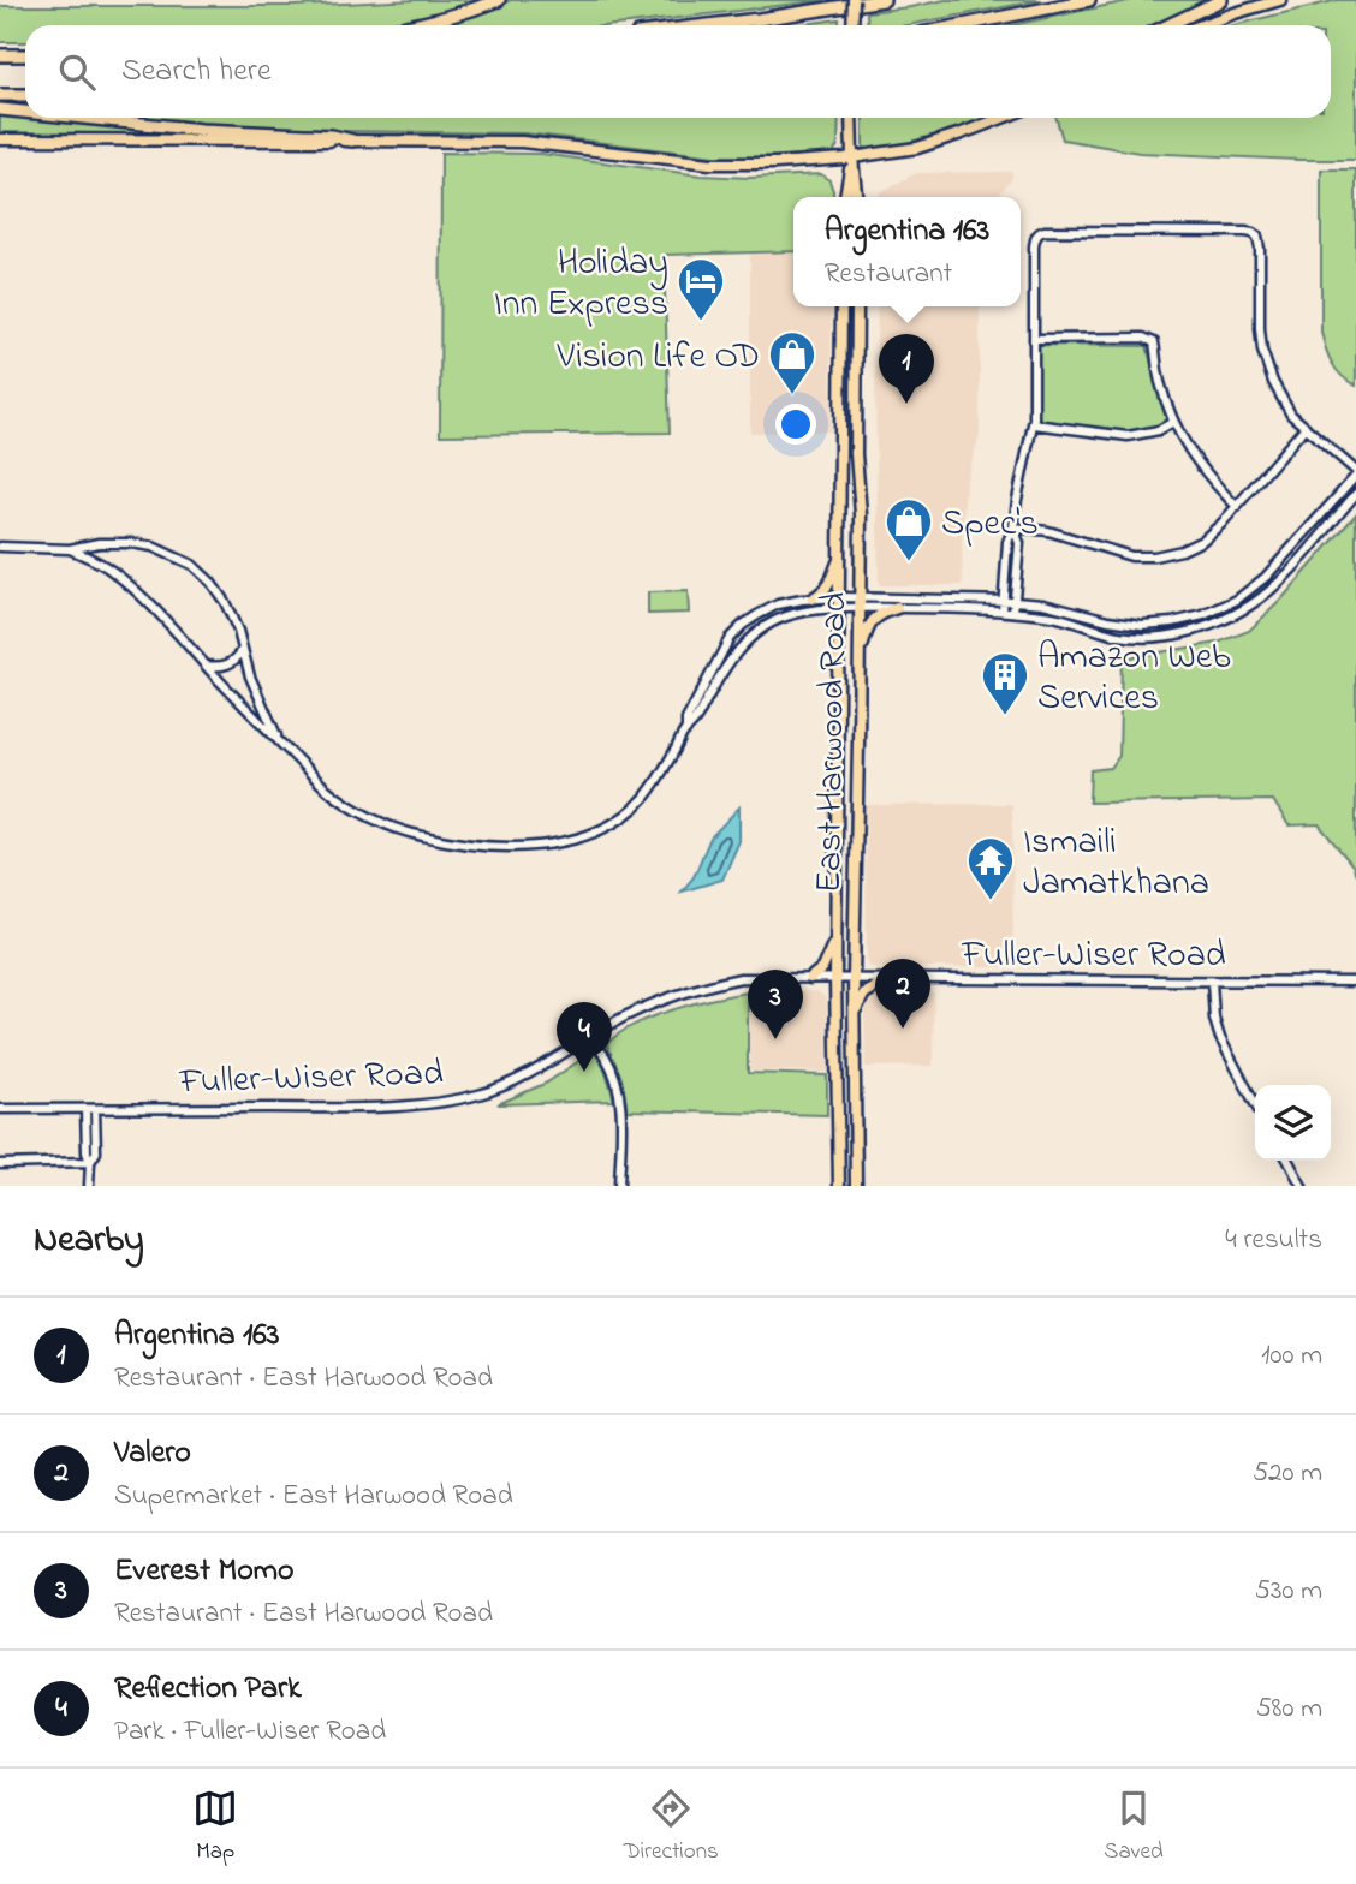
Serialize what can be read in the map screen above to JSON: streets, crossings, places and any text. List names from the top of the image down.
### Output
{
  "streets": {
    "main road": ["East Harwood Road"],
    "street": ["Fuller-Wiser Road"]
  },
  "crossings": [
    ["East Harwood Road", "Fuller-Wiser Road"]
  ],
  "places": {
    "hotel": ["Holiday Inn Express"],
    "shop": ["Vision Life OD", "Spec's"],
    "building": ["Amazon Web Services"],
    "temple": ["Ismaili Jamatkhana"]
  },
  "page": {
    "search": "Search here",
    "popup": ["Argentina 163", "Restaurant"],
    "pins": [
      "1",
      "2",
      "3",
      "4"
    ],
    "heading": ["Nearby", "4 results"],
    "list": [
      {
        "mark": "1",
        "name": "Argentina 163",
        "note": "Restaurant · East Harwood Road",
        "value": "100 m"
      },
      {
        "mark": "2",
        "name": "Valero",
        "note": "Supermarket · East Harwood Road",
        "value": "520 m"
      },
      {
        "mark": "3",
        "name": "Everest Momo",
        "note": "Restaurant · East Harwood Road",
        "value": "530 m"
      },
      {
        "mark": "4",
        "name": "Reflection Park",
        "note": "Park · Fuller-Wiser Road",
        "value": "580 m"
      }
    ],
    "nav": ["Map", "Directions", "Saved"]
  }
}
